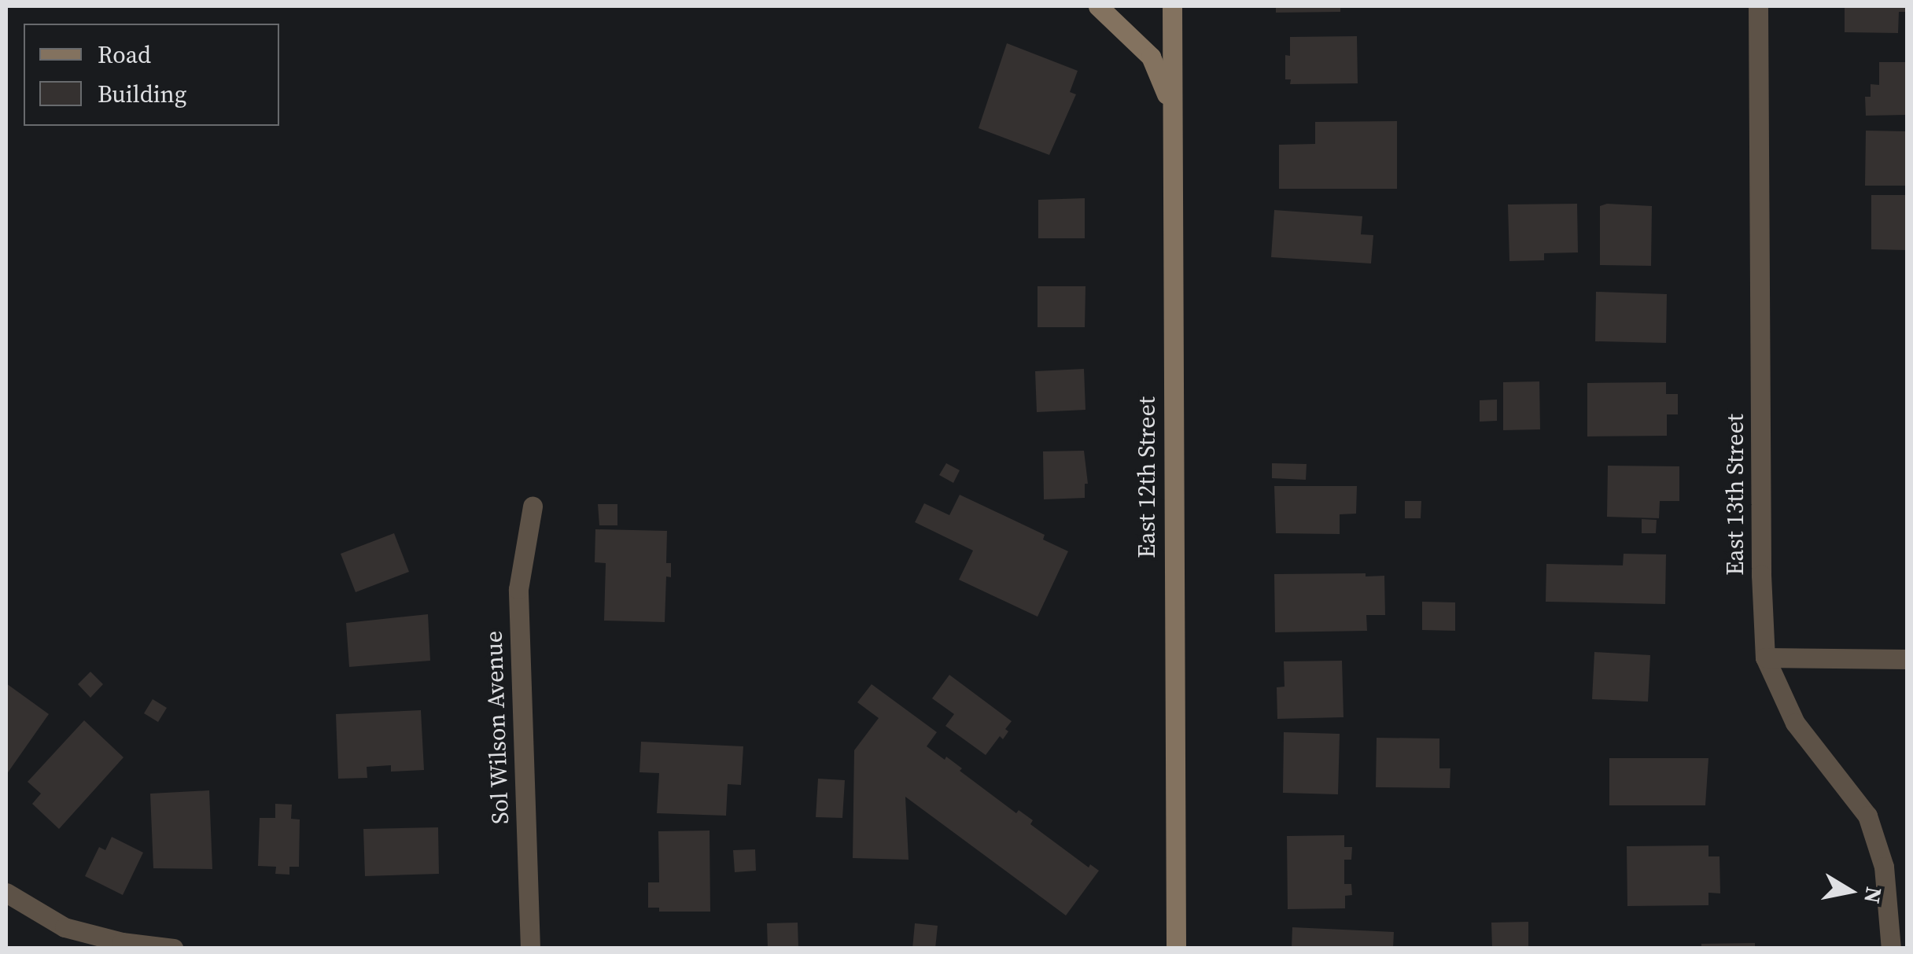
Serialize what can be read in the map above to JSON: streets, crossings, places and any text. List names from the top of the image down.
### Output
{
  "streets": {
    "street": ["East 12th Street", "East 13th Street", "Sol Wilson Avenue"]
  },
  "legend": ["Road", "Building"],
  "north": "right"
}
